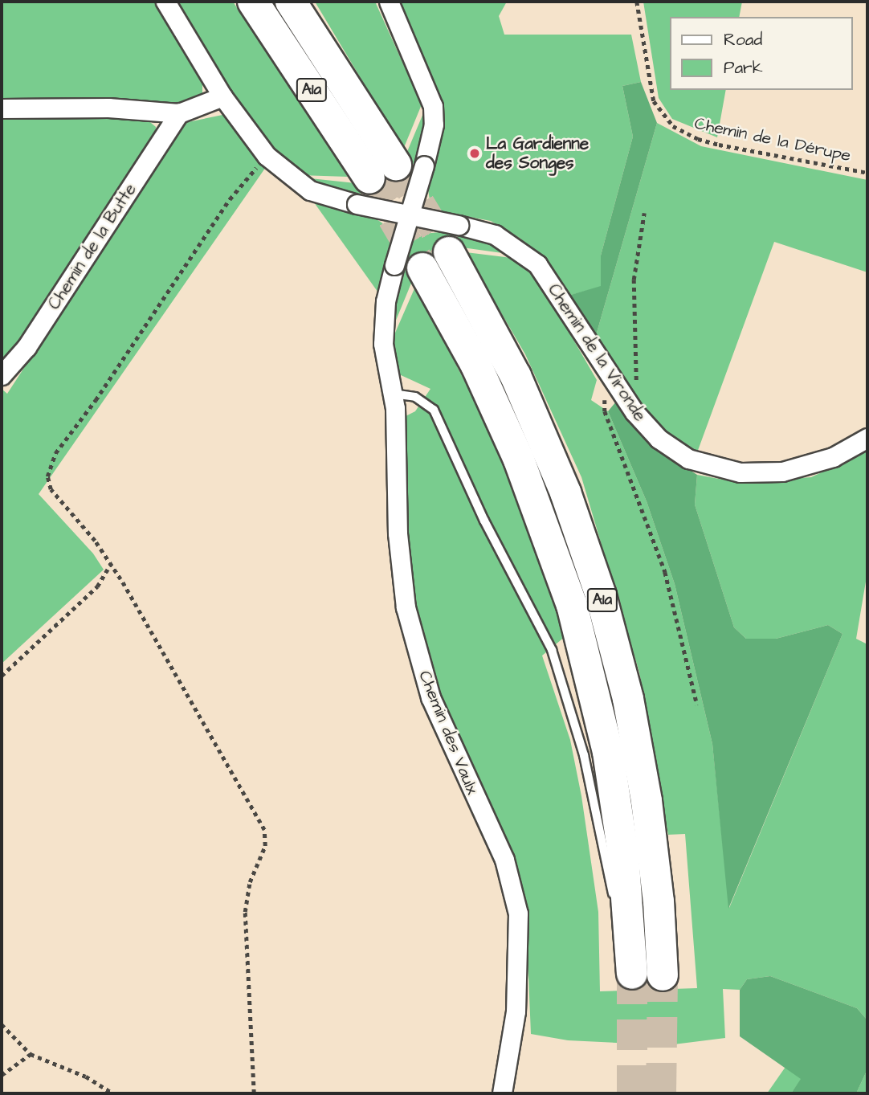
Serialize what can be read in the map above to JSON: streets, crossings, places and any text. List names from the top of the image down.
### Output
{
  "streets": {
    "highway": ["A1a"],
    "street": ["Chemin de la Butte", "Chemin de la Vironde", "Chemin des Vaulx"],
    "path": ["Chemin de la Dérupe"]
  },
  "crossings": [
    ["A1a", "Chemin de la Vironde"],
    ["A1a", "Chemin des Vaulx"],
    ["Chemin de la Vironde", "Chemin des Vaulx"]
  ],
  "places": ["La Gardienne des Songes"],
  "legend": ["Road", "Park"]
}
